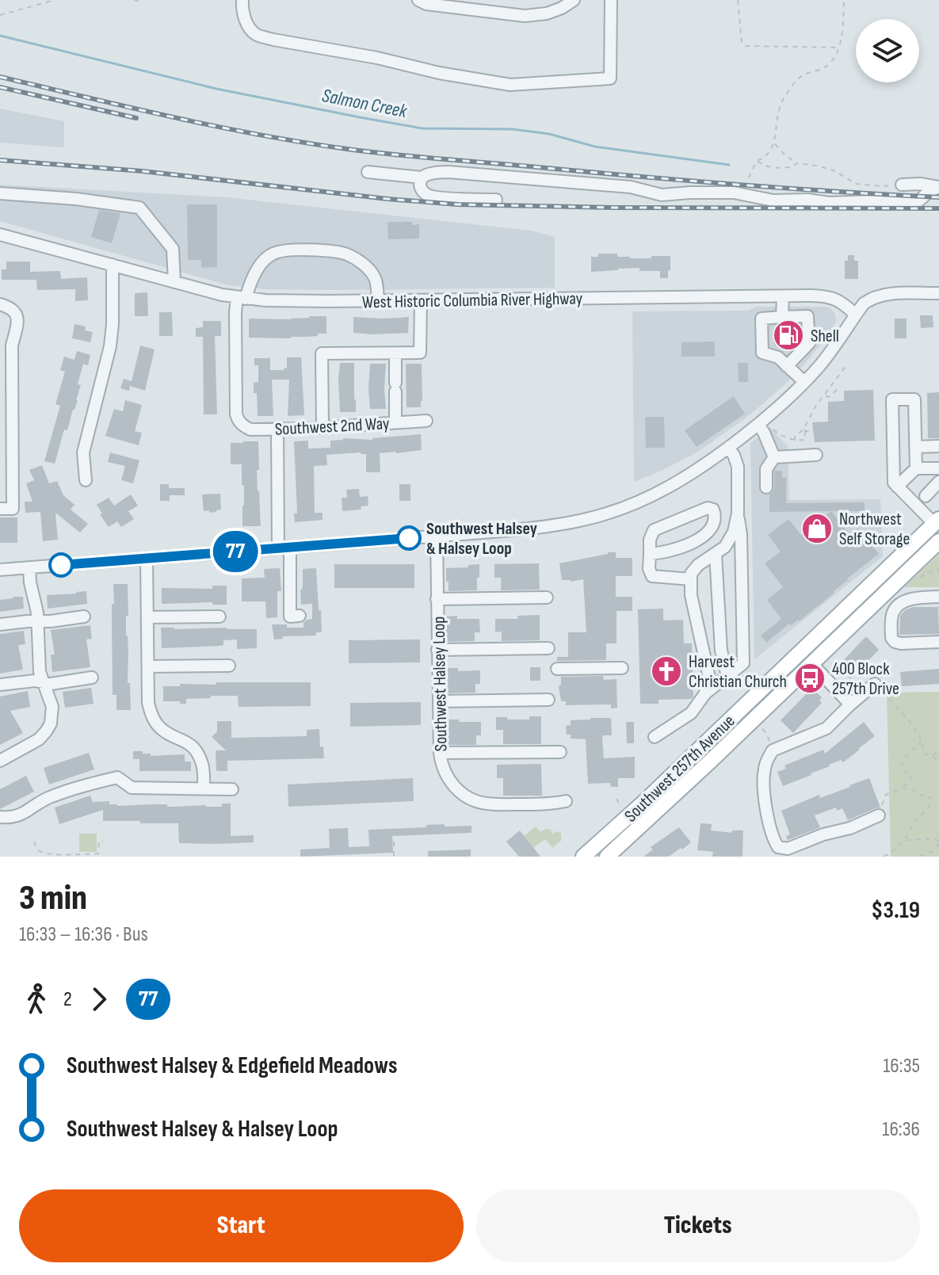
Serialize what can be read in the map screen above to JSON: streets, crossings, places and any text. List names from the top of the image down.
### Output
{
  "streets": {
    "main road": ["Southwest 257th Avenue"],
    "street": ["West Historic Columbia River Highway", "Southwest 2nd Way", "Southwest Halsey Loop"]
  },
  "crossings": [
    ["West Historic Columbia River Highway", "Southwest 2nd Way"]
  ],
  "water": ["Salmon Creek"],
  "places": {
    "fuel station": ["Shell"],
    "shop": ["Northwest Self Storage"],
    "other": ["Southwest Halsey & Halsey Loop"],
    "church": ["Harvest Christian Church"],
    "bus stop": ["400 Block 257th Drive"]
  },
  "lines": ["bus line 77"],
  "page": {
    "on_map": "77",
    "heading": ["3 min", "16:33 – 16:36 · Bus", "$3.19"],
    "legs": ["2", "77"],
    "list": [
      {
        "name": "Southwest Halsey & Edgefield Meadows",
        "value": "16:35"
      },
      {
        "name": "Southwest Halsey & Halsey Loop",
        "value": "16:36"
      }
    ],
    "buttons": ["Start", "Tickets"]
  }
}
